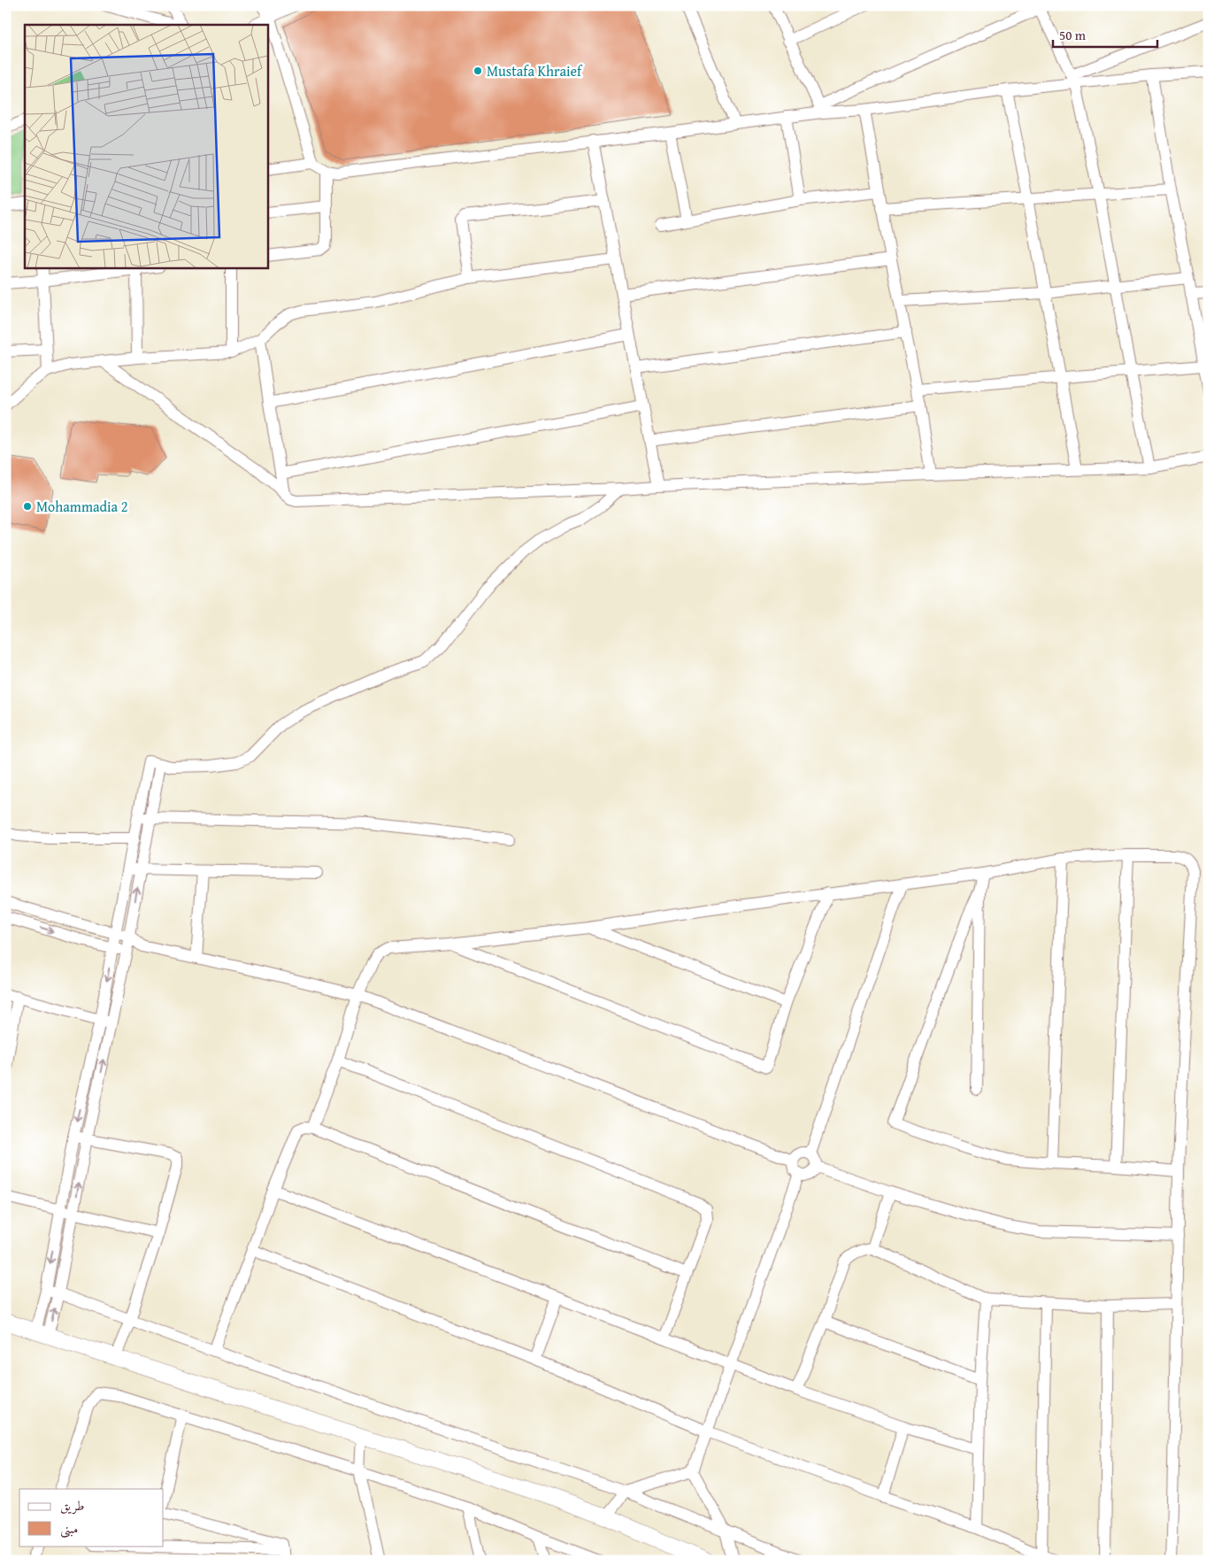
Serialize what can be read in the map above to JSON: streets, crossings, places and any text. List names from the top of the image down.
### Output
{
  "places": ["Mustafa Khraief", "Mohammadia 2"],
  "legend": ["طريق", "مبنى"],
  "scale_bar": "50 m"
}
